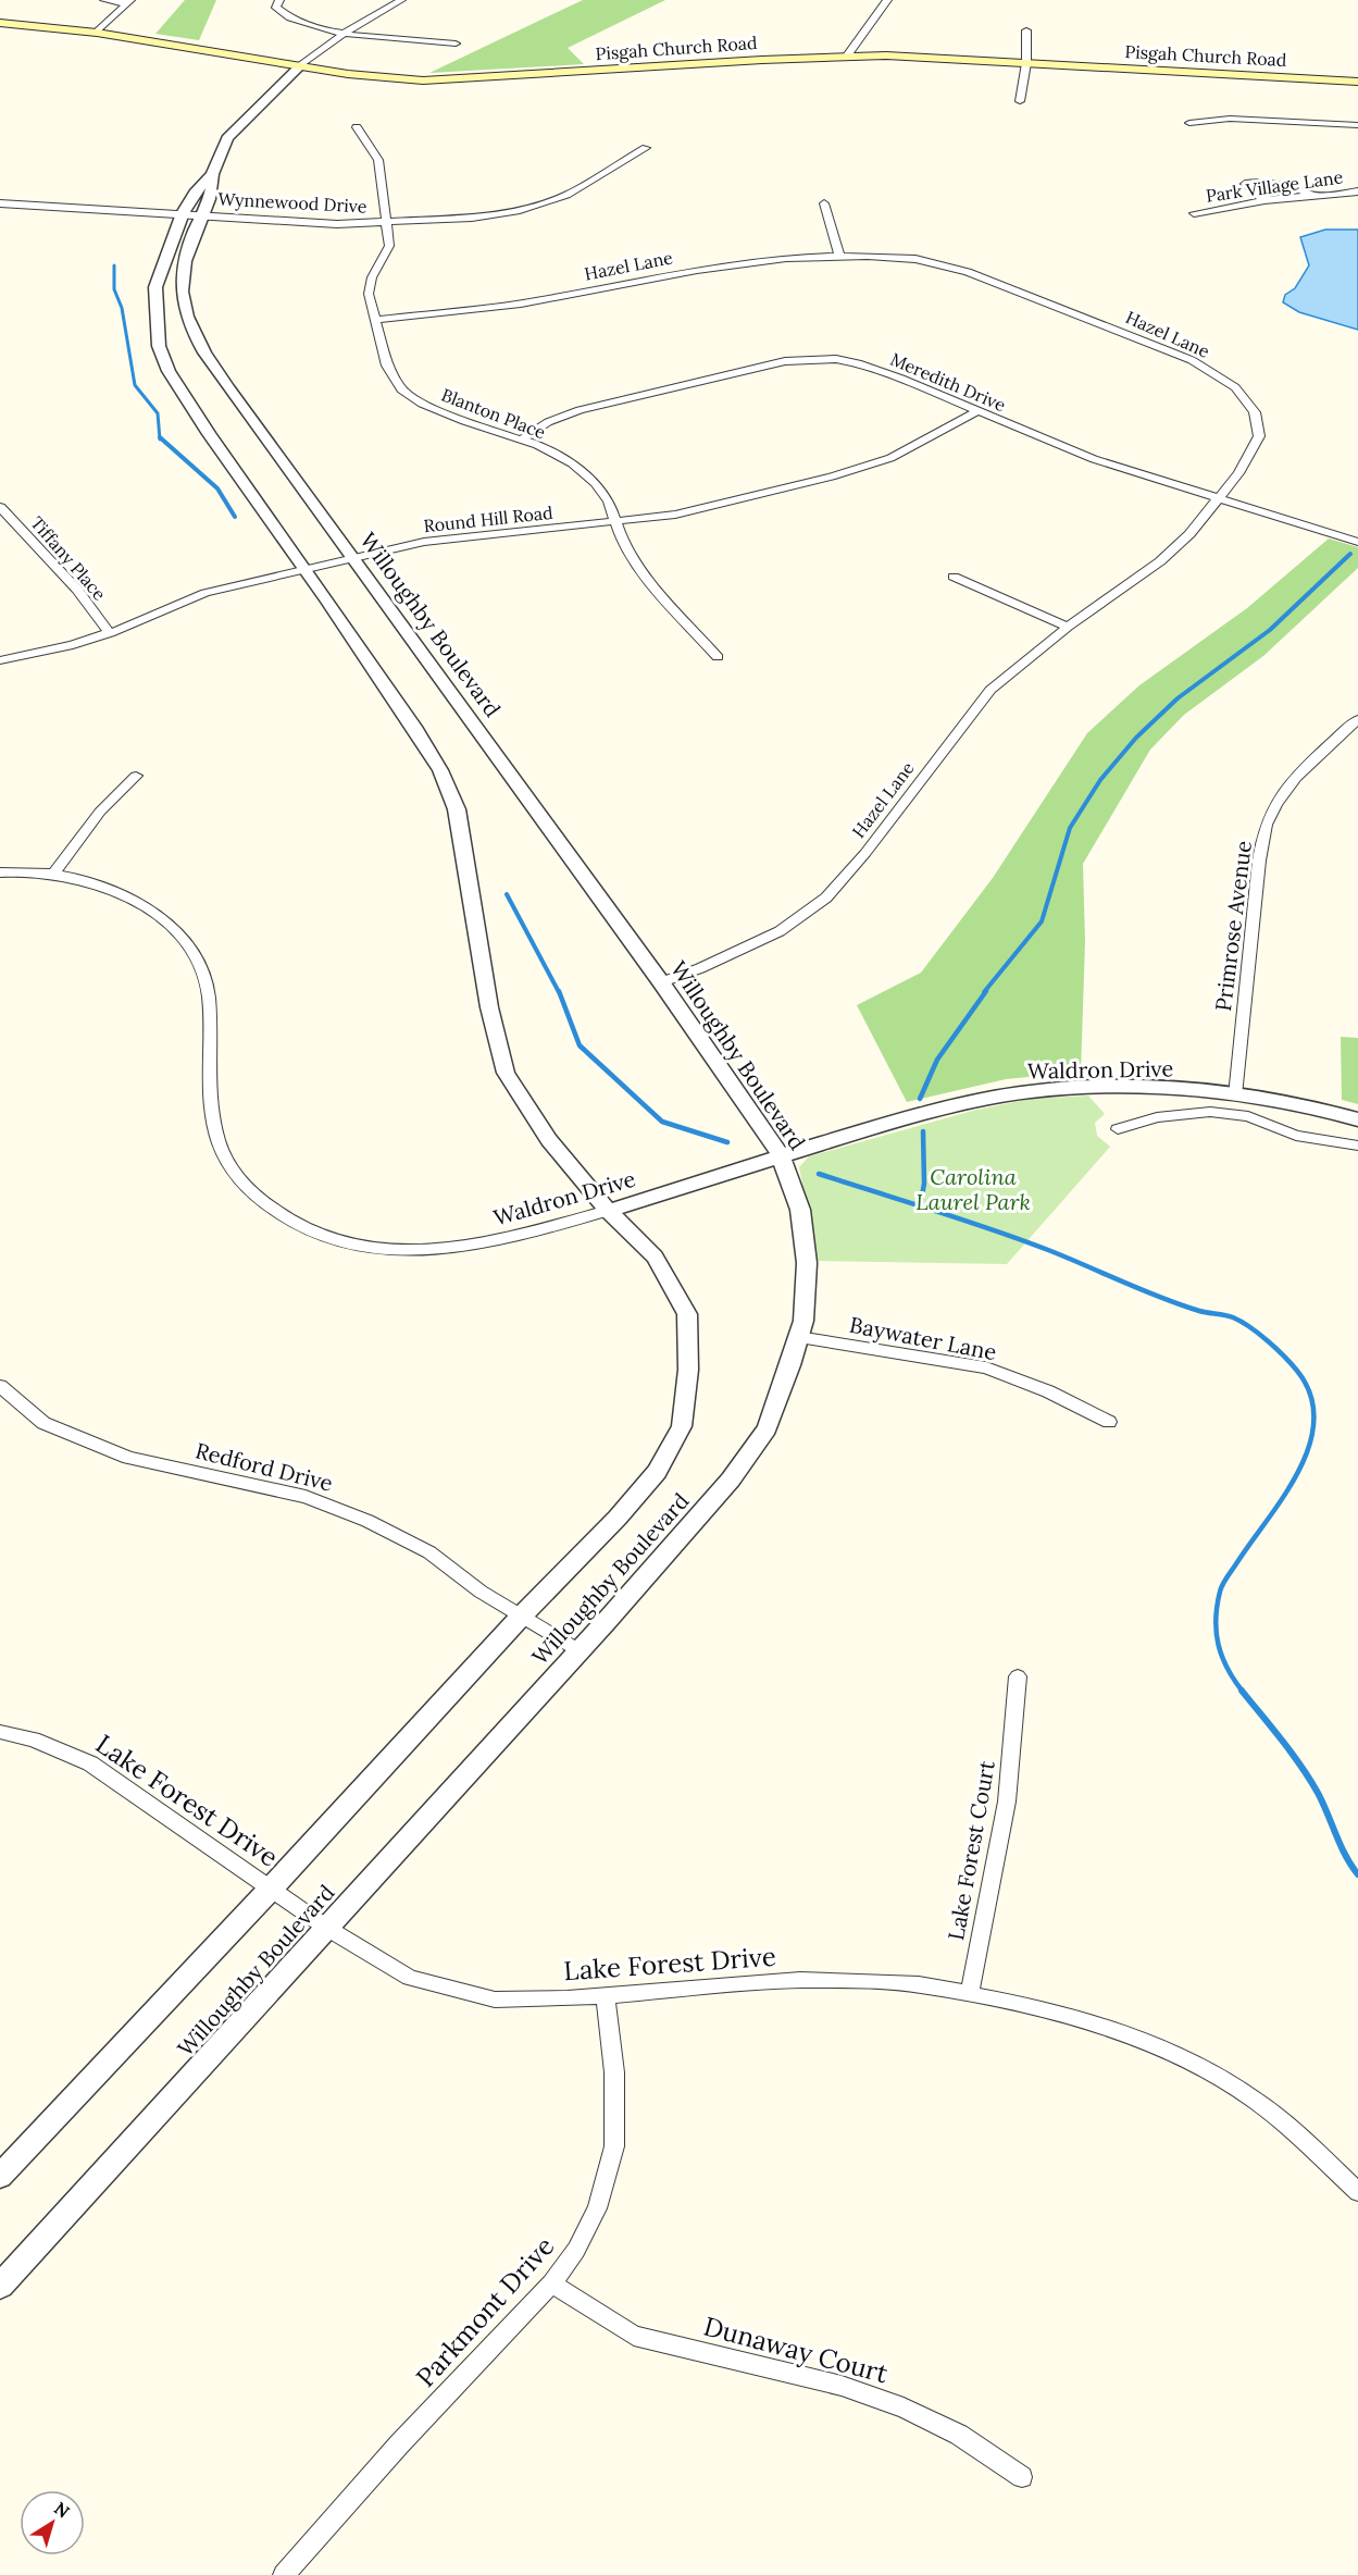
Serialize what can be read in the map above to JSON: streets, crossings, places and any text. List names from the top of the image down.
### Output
{
  "streets": {
    "main road": ["Pisgah Church Road"],
    "street": [
      "Park Village Lane",
      "Wynnewood Drive",
      "Hazel Lane",
      "Meredith Drive",
      "Blanton Place",
      "Round Hill Road",
      "Tiffany Place",
      "Willoughby Boulevard",
      "Primrose Avenue",
      "Waldron Drive",
      "Baywater Lane",
      "Redford Drive",
      "Lake Forest Drive",
      "Lake Forest Court",
      "Parkmont Drive",
      "Dunaway Court"
    ]
  },
  "crossings": [
    ["Pisgah Church Road", "Willoughby Boulevard"],
    ["Wynnewood Drive", "Blanton Place"],
    ["Wynnewood Drive", "Willoughby Boulevard"],
    ["Hazel Lane", "Meredith Drive"],
    ["Hazel Lane", "Blanton Place"],
    ["Hazel Lane", "Willoughby Boulevard"],
    ["Meredith Drive", "Blanton Place"],
    ["Meredith Drive", "Round Hill Road"],
    ["Blanton Place", "Round Hill Road"],
    ["Round Hill Road", "Tiffany Place"],
    ["Round Hill Road", "Willoughby Boulevard"],
    ["Willoughby Boulevard", "Waldron Drive"],
    ["Willoughby Boulevard", "Baywater Lane"],
    ["Willoughby Boulevard", "Redford Drive"],
    ["Willoughby Boulevard", "Lake Forest Drive"],
    ["Primrose Avenue", "Waldron Drive"],
    ["Lake Forest Drive", "Lake Forest Court"],
    ["Lake Forest Drive", "Parkmont Drive"],
    ["Parkmont Drive", "Dunaway Court"]
  ],
  "parks": ["Carolina Laurel Park"],
  "north": "top right"
}
